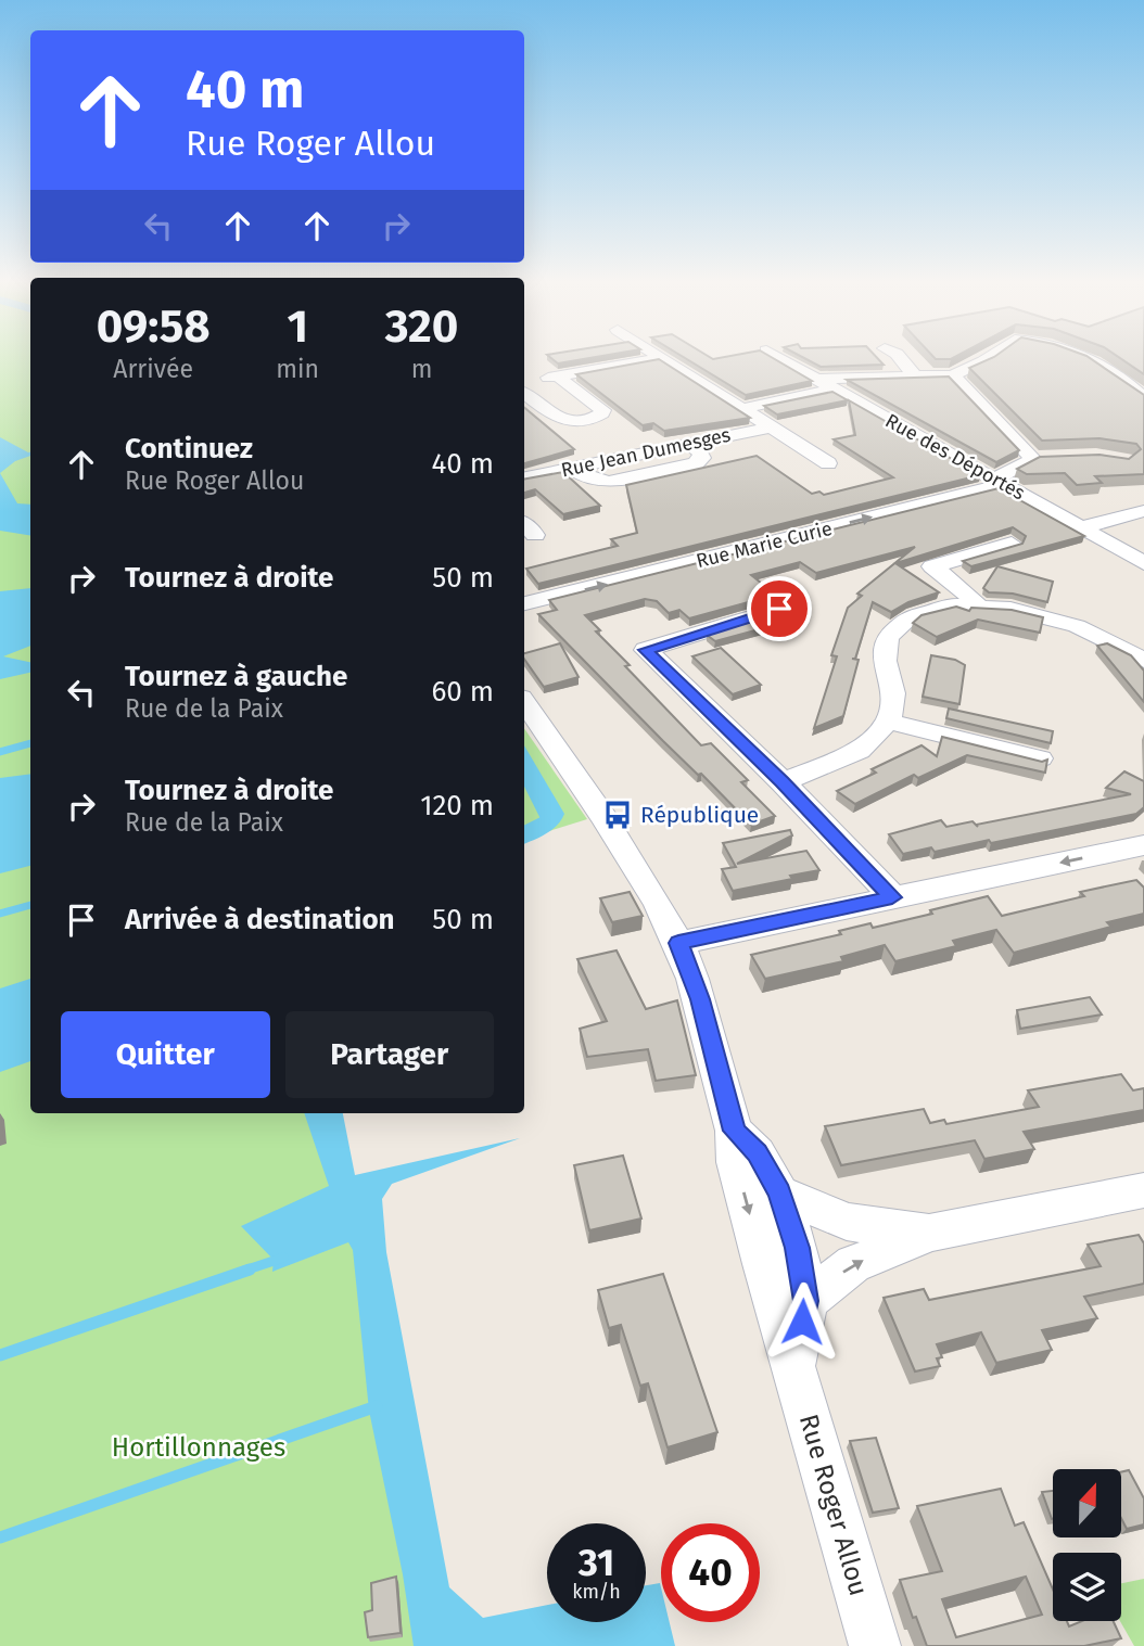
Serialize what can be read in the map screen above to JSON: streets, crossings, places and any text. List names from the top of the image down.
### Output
{
  "streets": {
    "street": [
      "Rue Jean Dumesges",
      "Rue des Déportés",
      "Rue Marie Curie",
      "Rue Roger Allou"
    ]
  },
  "crossings": [
    ["Rue des Déportés", "Rue Marie Curie"]
  ],
  "parks": ["Hortillonnages"],
  "places": {
    "bus stop": ["République"]
  },
  "north": "top",
  "page": {
    "turn": ["40 m", "Rue Roger Allou"],
    "eta": [
      "09:58",
      "Arrivée",
      "1",
      "min",
      "320",
      "m"
    ],
    "list": [
      {
        "name": "Continuez",
        "note": "Rue Roger Allou",
        "value": "40 m"
      },
      {
        "name": "Tournez à droite",
        "value": "50 m"
      },
      {
        "name": "Tournez à gauche",
        "note": "Rue de la Paix",
        "value": "60 m"
      },
      {
        "name": "Tournez à droite",
        "note": "Rue de la Paix",
        "value": "120 m"
      },
      {
        "name": "Arrivée à destination",
        "value": "50 m"
      }
    ],
    "buttons": ["Quitter", "Partager"],
    "speed": "31 km/h",
    "limit": "40"
  }
}
